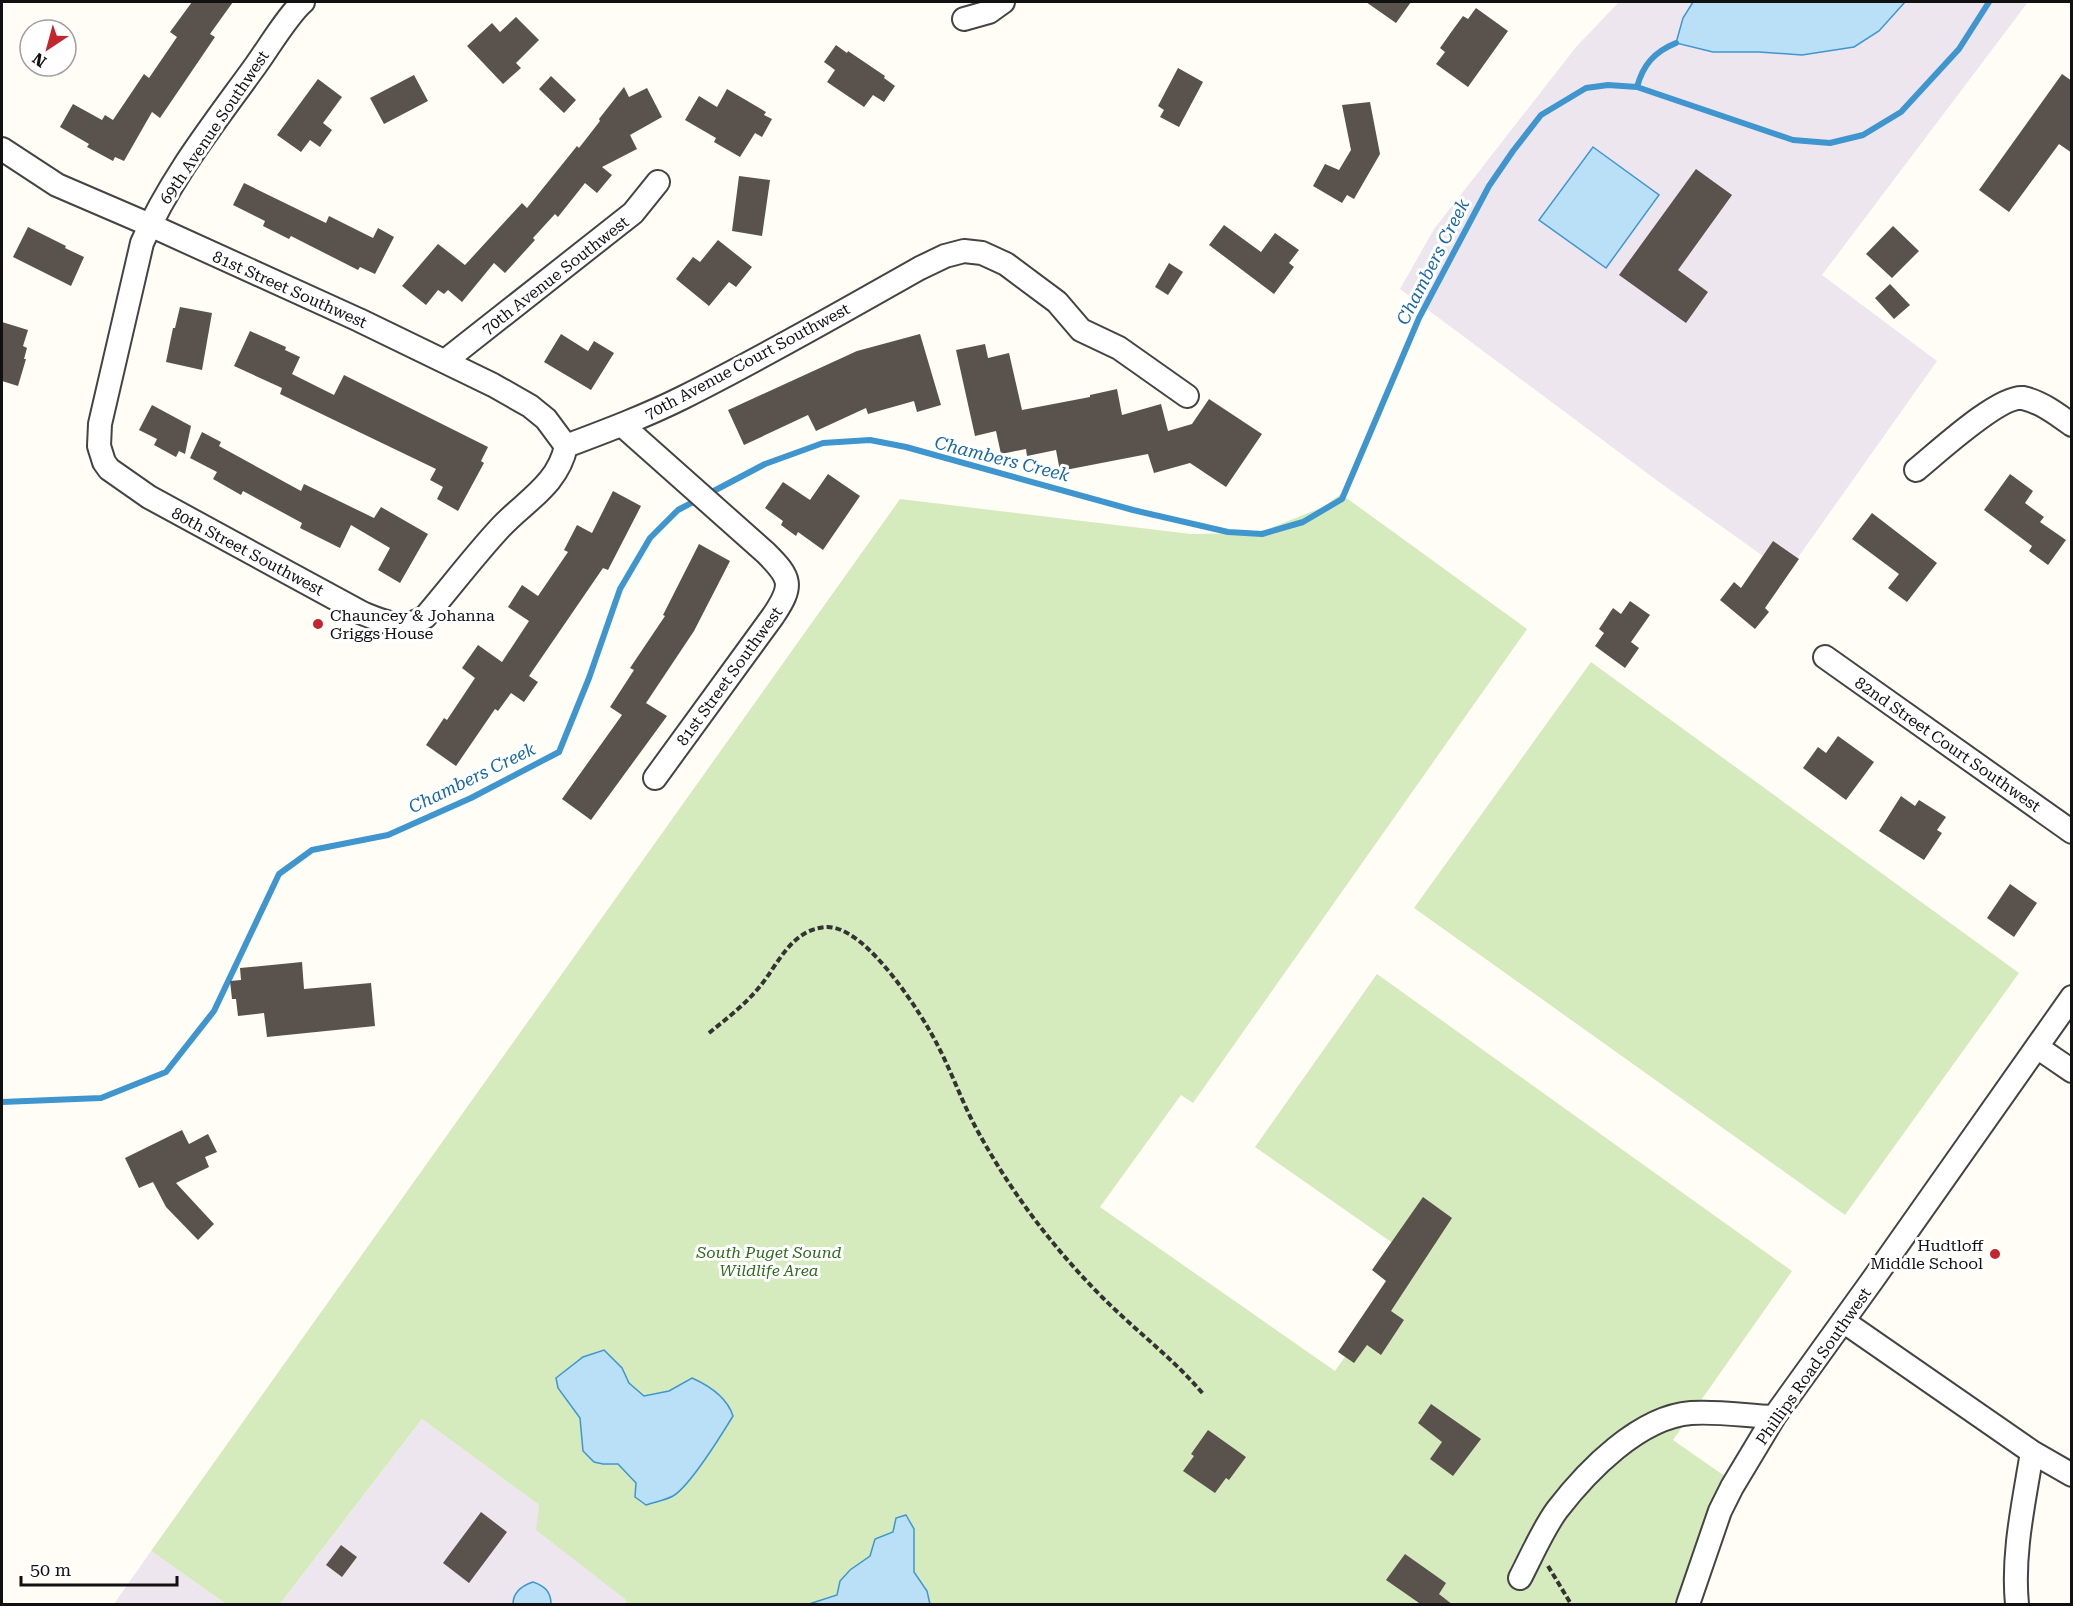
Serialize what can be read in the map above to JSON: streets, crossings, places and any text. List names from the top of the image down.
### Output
{
  "streets": {
    "street": [
      "69th Avenue Southwest",
      "70th Avenue Southwest",
      "81st Street Southwest",
      "70th Avenue Court Southwest",
      "80th Street Southwest",
      "82nd Street Court Southwest",
      "Phillips Road Southwest"
    ]
  },
  "crossings": [
    ["69th Avenue Southwest", "81st Street Southwest"],
    ["69th Avenue Southwest", "80th Street Southwest"],
    ["70th Avenue Southwest", "81st Street Southwest"],
    ["81st Street Southwest", "70th Avenue Court Southwest"],
    ["81st Street Southwest", "80th Street Southwest"],
    ["70th Avenue Court Southwest", "80th Street Southwest"]
  ],
  "water": ["Chambers Creek"],
  "parks": ["South Puget Sound Wildlife Area"],
  "places": ["Chauncey & Johanna Griggs House", "Hudtloff Middle School"],
  "scale_bar": "50 m",
  "north": "bottom left"
}
